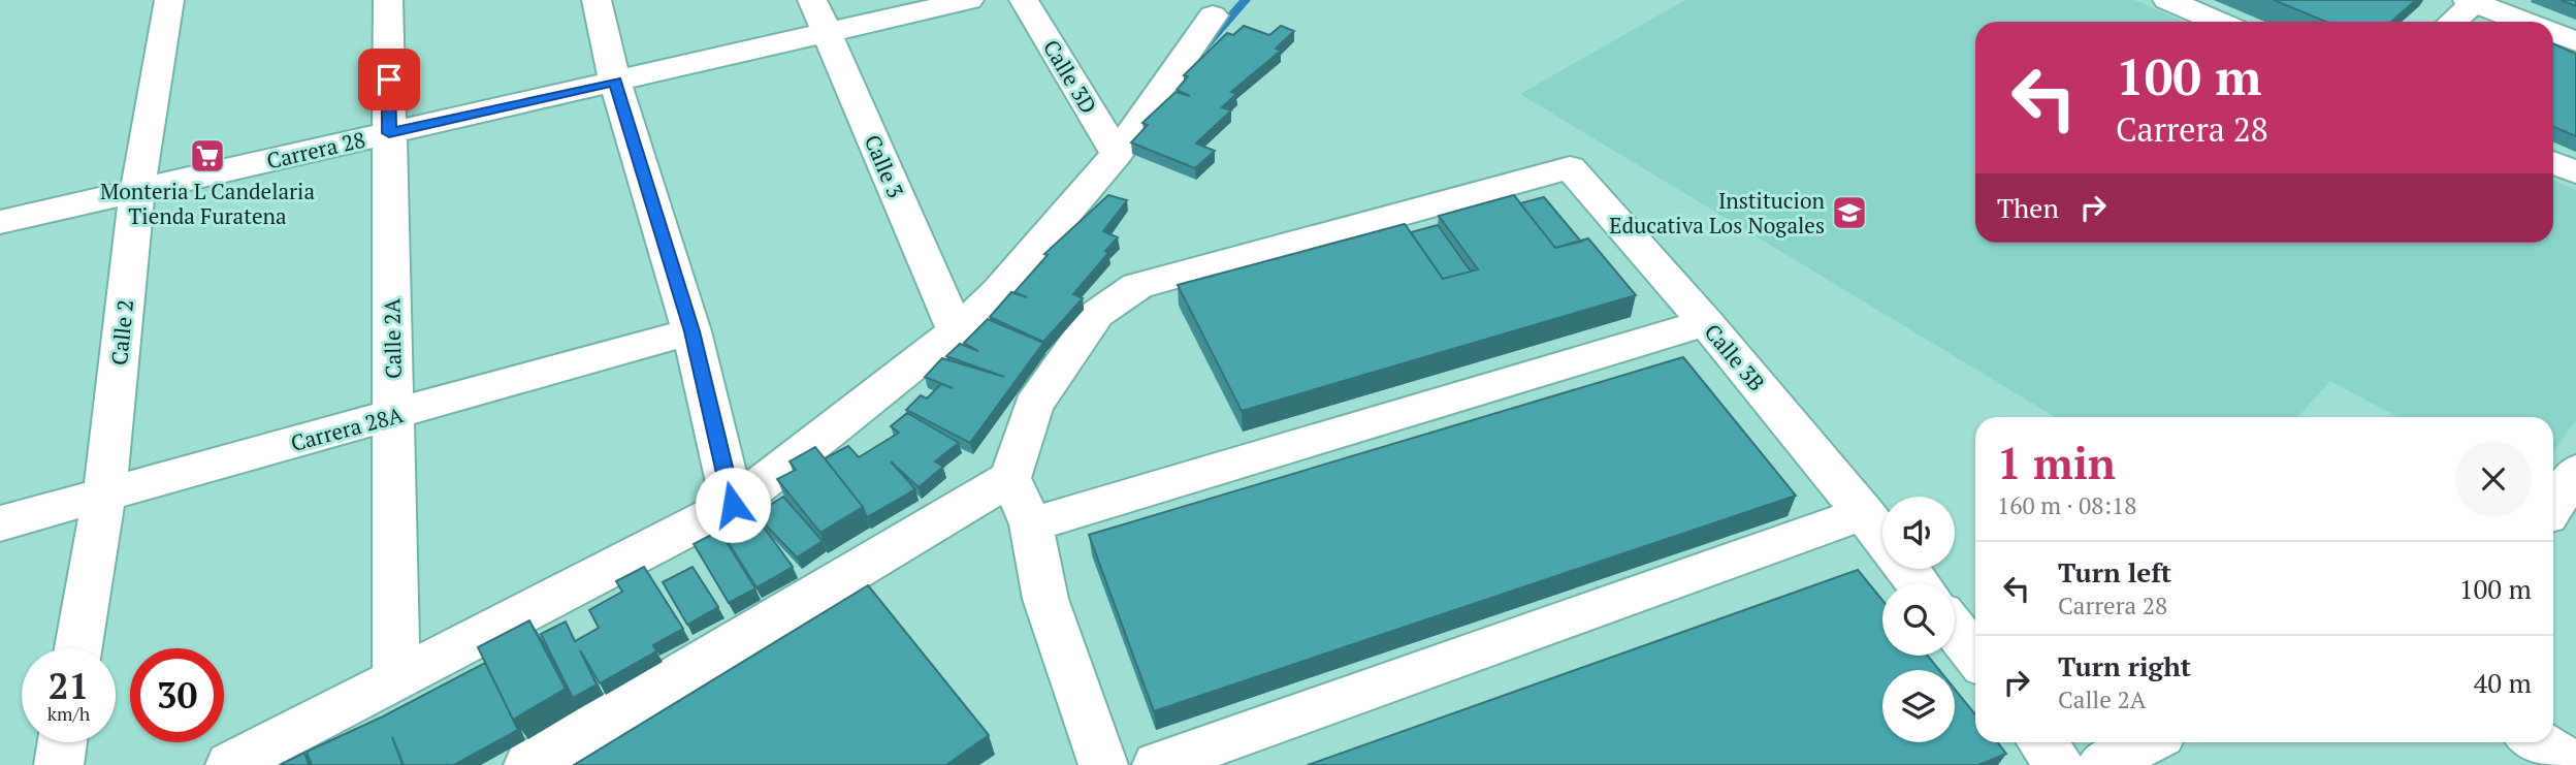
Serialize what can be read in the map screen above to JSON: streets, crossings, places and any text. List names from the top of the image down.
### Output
{
  "streets": {
    "street": [
      "Calle 3D",
      "Carrera 28",
      "Calle 3",
      "Calle 2",
      "Calle 2A",
      "Calle 3B",
      "Carrera 28A"
    ]
  },
  "crossings": [
    ["Carrera 28", "Calle 3"],
    ["Carrera 28", "Calle 2"],
    ["Carrera 28", "Calle 2A"],
    ["Calle 2", "Carrera 28A"],
    ["Calle 2A", "Carrera 28A"]
  ],
  "places": {
    "supermarket": ["Monteria L Candelaria Tienda Furatena"],
    "school or university": ["Institucion Educativa Los Nogales"]
  },
  "page": {
    "turn": ["100 m", "Carrera 28"],
    "then": "Then",
    "heading": ["1 min", "160 m · 08:18"],
    "list": [
      {
        "name": "Turn left",
        "note": "Carrera 28",
        "value": "100 m"
      },
      {
        "name": "Turn right",
        "note": "Calle 2A",
        "value": "40 m"
      }
    ],
    "speed": "21 km/h",
    "limit": "30"
  }
}
